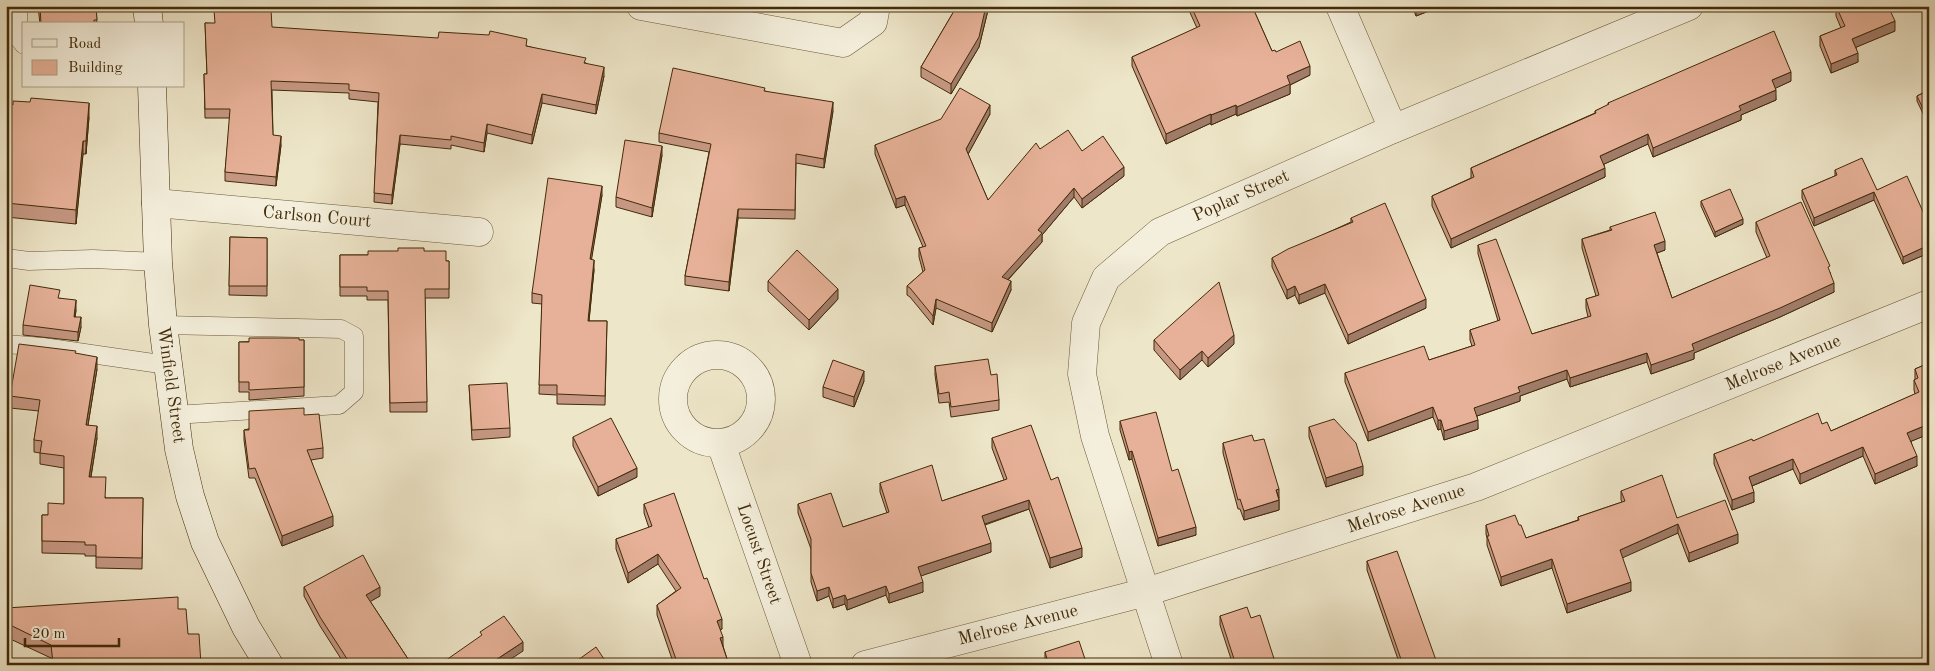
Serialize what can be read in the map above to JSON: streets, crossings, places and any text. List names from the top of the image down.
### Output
{
  "streets": {
    "street": [
      "Poplar Street",
      "Carlson Court",
      "Melrose Avenue",
      "Winfield Street",
      "Locust Street"
    ]
  },
  "crossings": [
    ["Poplar Street", "Melrose Avenue"],
    ["Carlson Court", "Winfield Street"]
  ],
  "legend": ["Road", "Building"],
  "scale_bar": "20 m"
}
